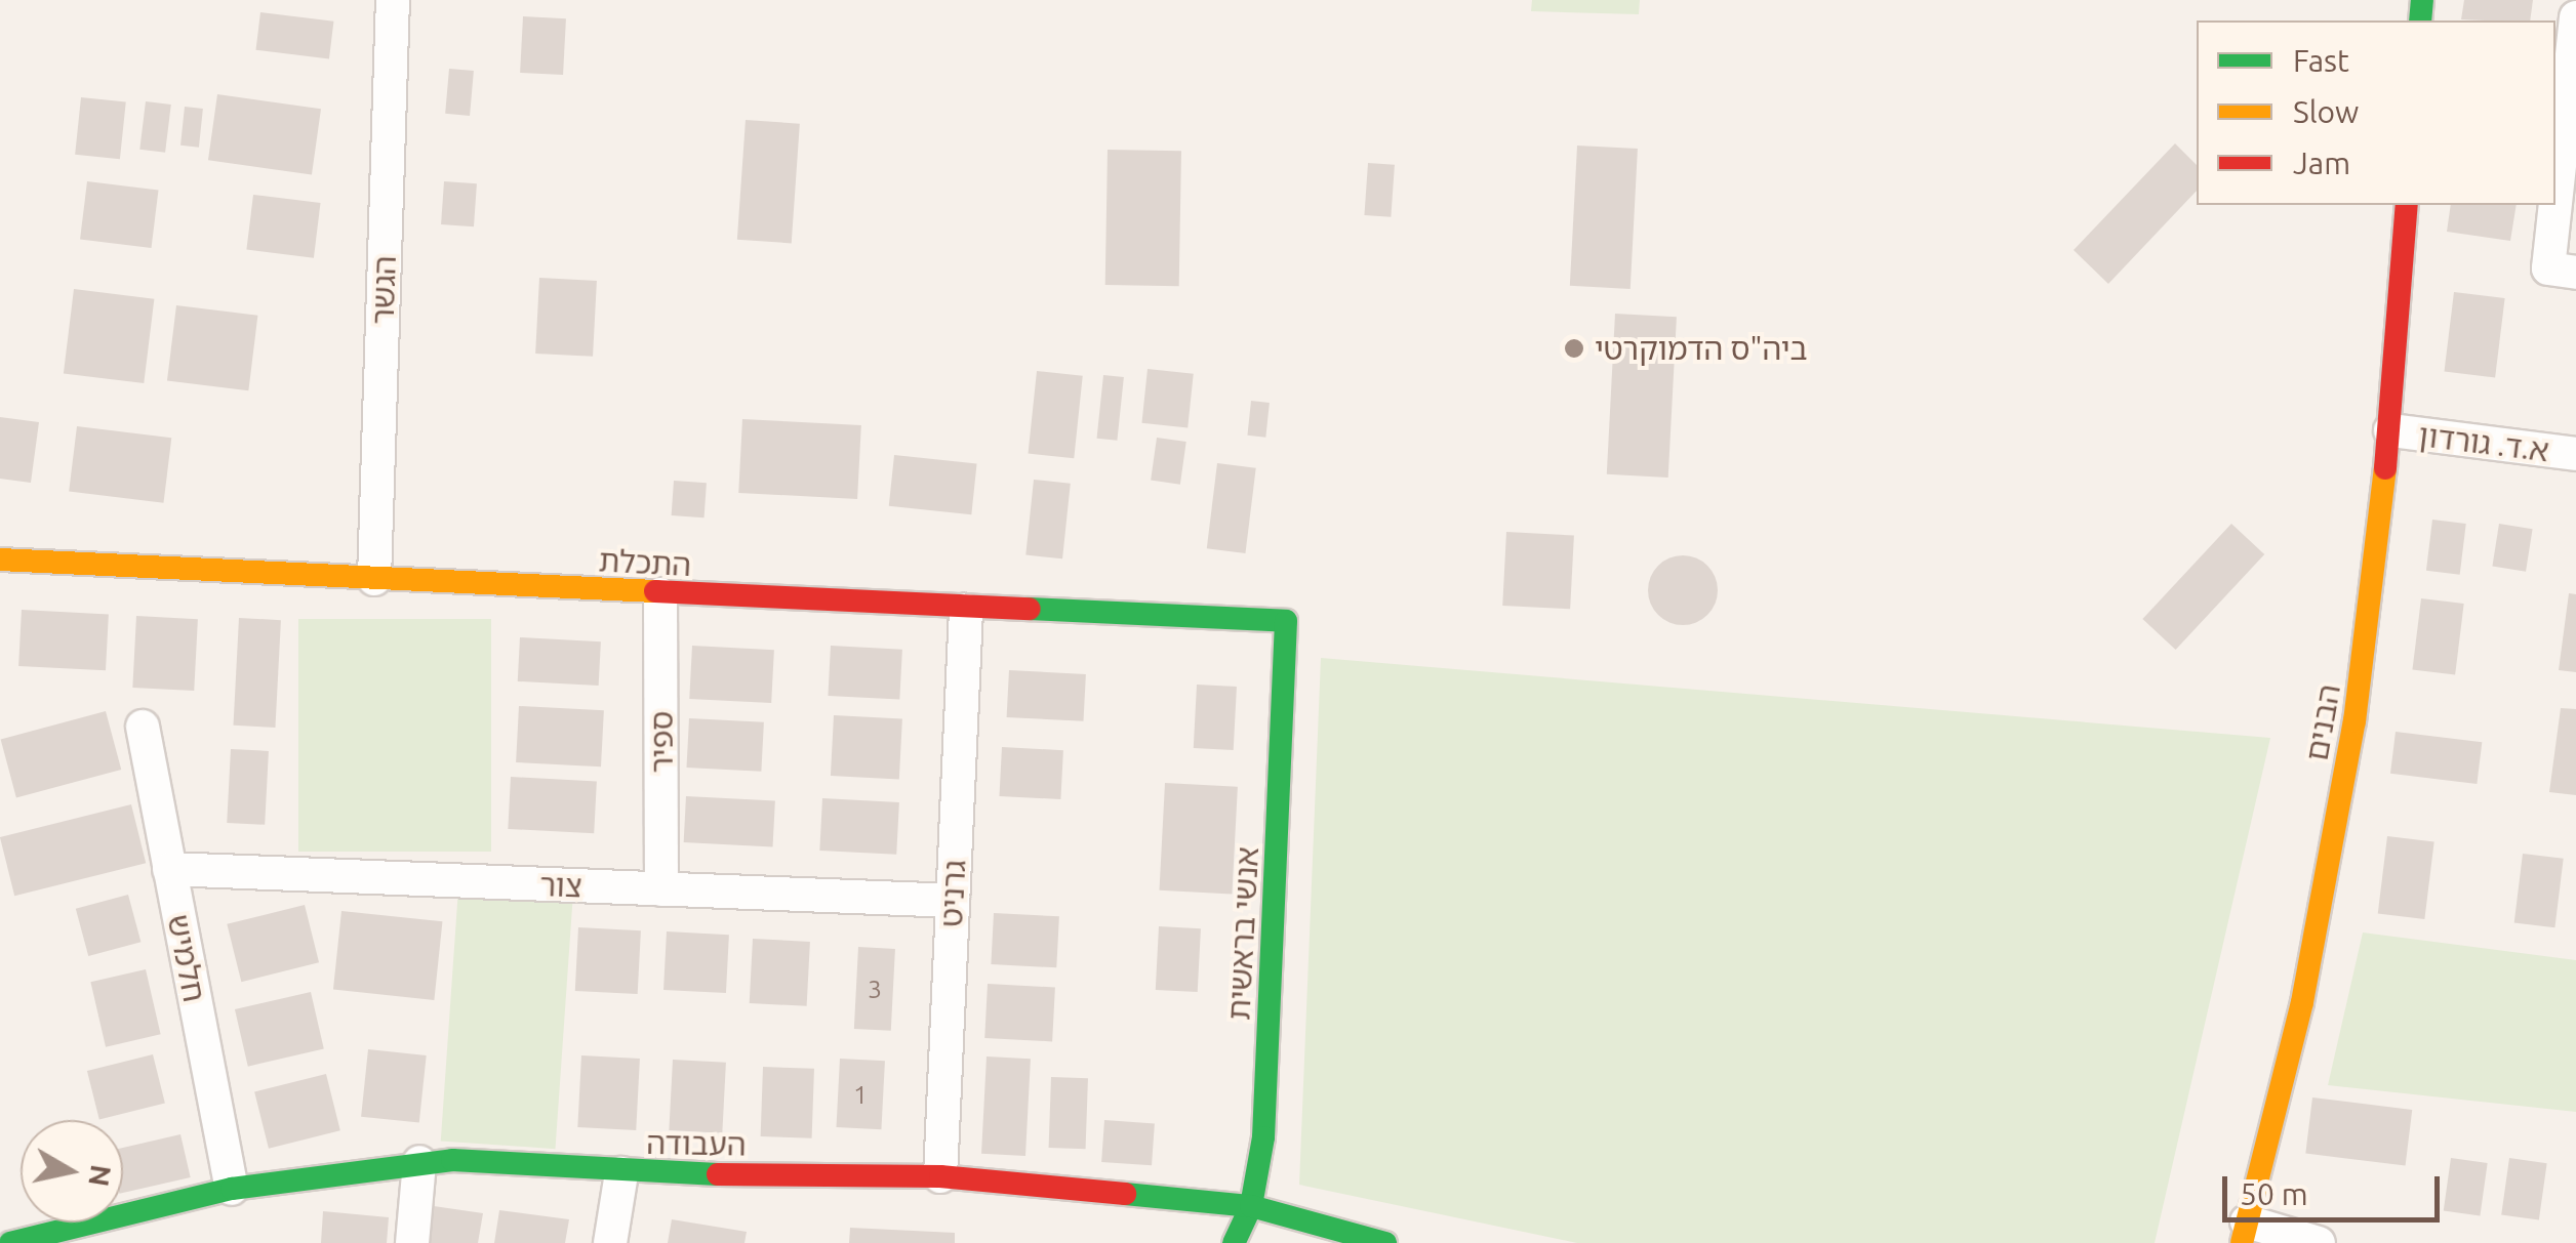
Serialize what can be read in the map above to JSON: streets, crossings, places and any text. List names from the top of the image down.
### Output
{
  "streets": {
    "street": [
      "הגשר",
      "א.ד. גורדון",
      "התכלת",
      "הבנים",
      "ספיר",
      "צור",
      "גרניט",
      "אנשי בראשית",
      "חלמיש",
      "העבודה"
    ]
  },
  "crossings": [
    ["הגשר", "התכלת"],
    ["א.ד. גורדון", "הבנים"],
    ["התכלת", "ספיר"],
    ["התכלת", "גרניט"],
    ["התכלת", "אנשי בראשית"],
    ["ספיר", "צור"],
    ["צור", "גרניט"],
    ["צור", "חלמיש"],
    ["גרניט", "העבודה"],
    ["אנשי בראשית", "העבודה"],
    ["חלמיש", "העבודה"]
  ],
  "places": ["ביה\"ס הדמוקרטי"],
  "house_numbers": ["3", "1"],
  "legend": ["Fast", "Slow", "Jam"],
  "scale_bar": "50 m",
  "north": "right"
}
